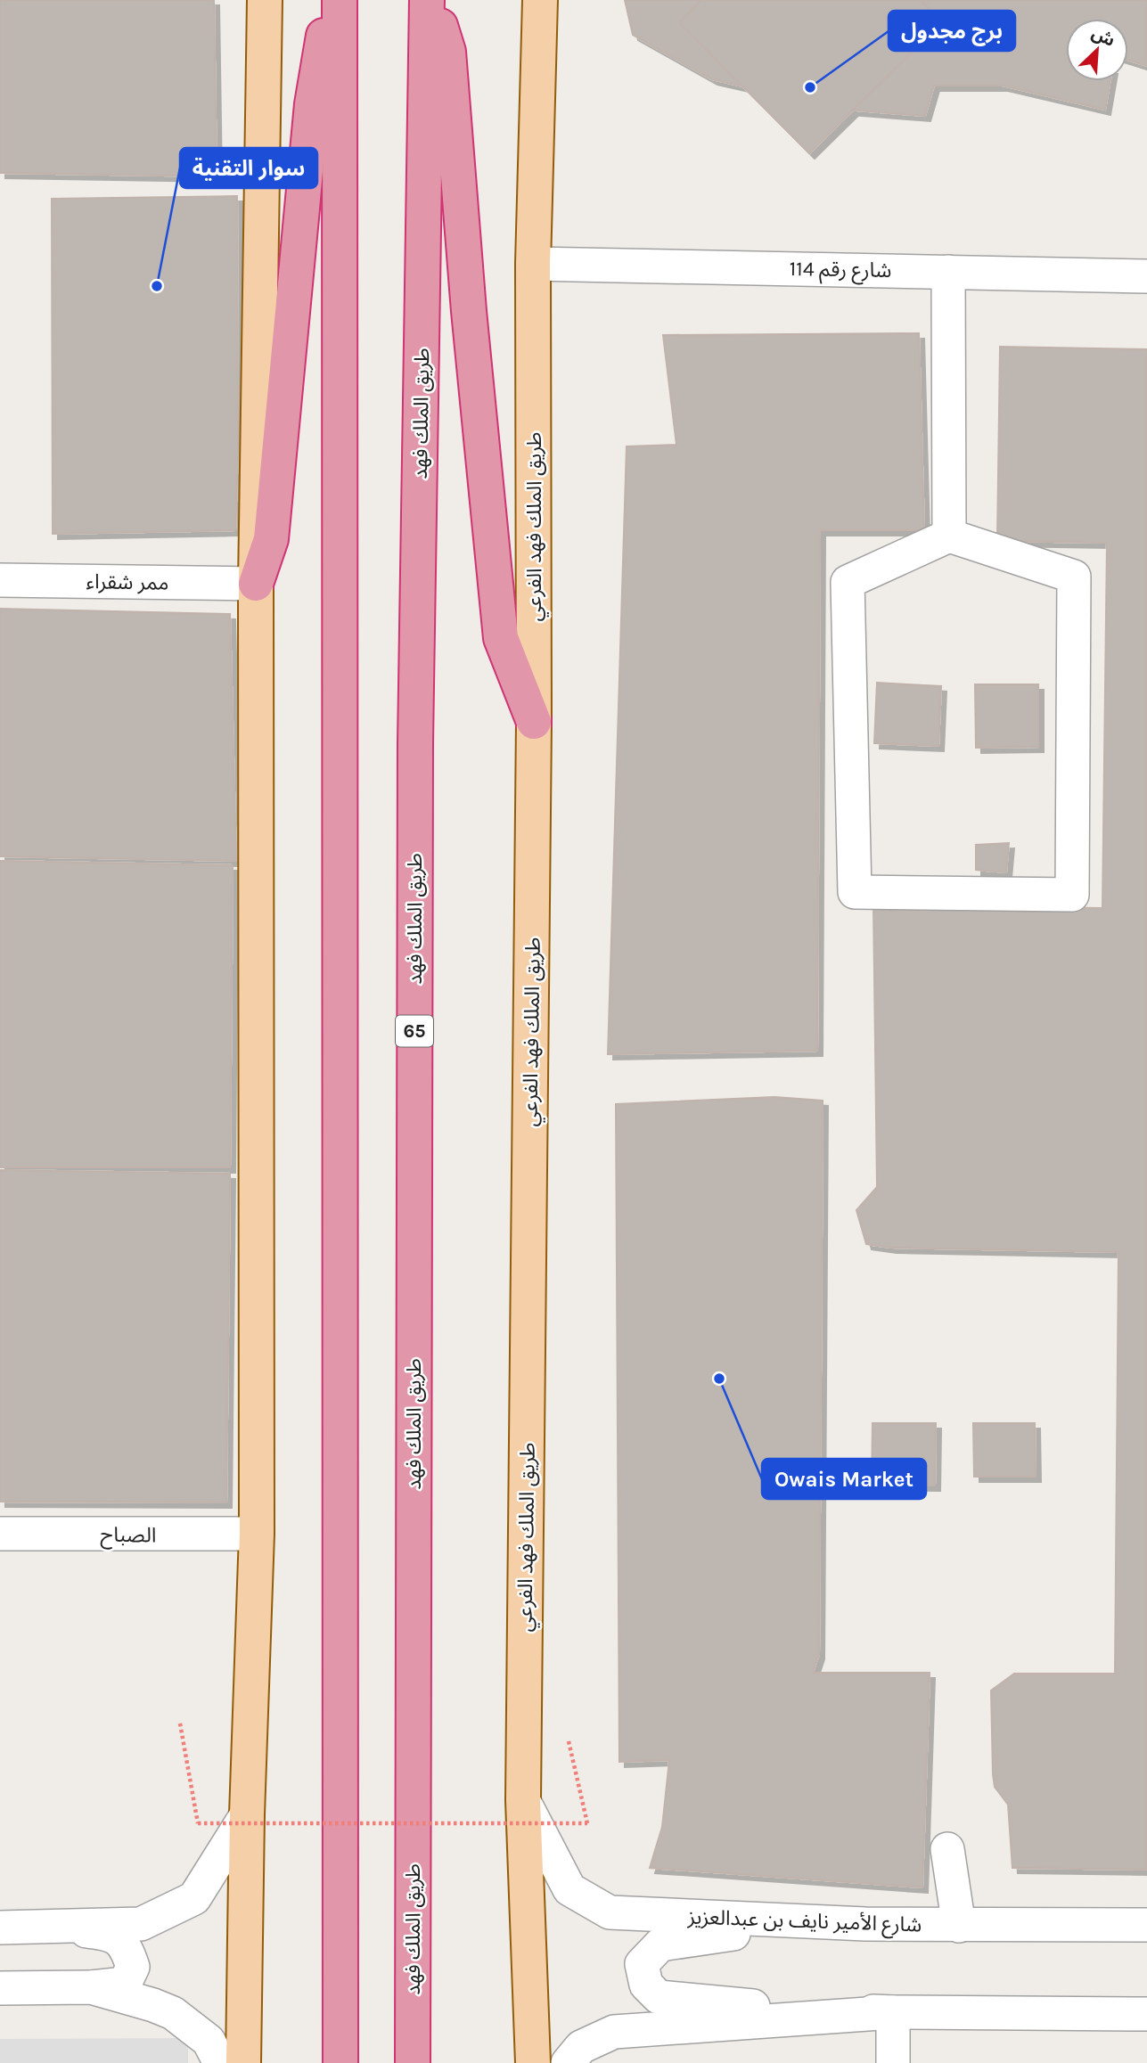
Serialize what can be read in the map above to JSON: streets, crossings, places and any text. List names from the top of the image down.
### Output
{
  "streets": {
    "highway": ["طريق الملك فهد", "65"],
    "main road": ["طريق الملك فهد الفرعي"],
    "street": [
      "شارع رقم 114",
      "ممر شقراء",
      "الصباح",
      "شارع الأمير نايف بن عبدالعزيز"
    ]
  },
  "crossings": [
    ["شارع رقم 114", "طريق الملك فهد الفرعي"],
    ["طريق الملك فهد الفرعي", "شارع الأمير نايف بن عبدالعزيز"]
  ],
  "places": ["برج مجدول", "سوار التقنية", "Owais Market"],
  "north": "top right"
}
